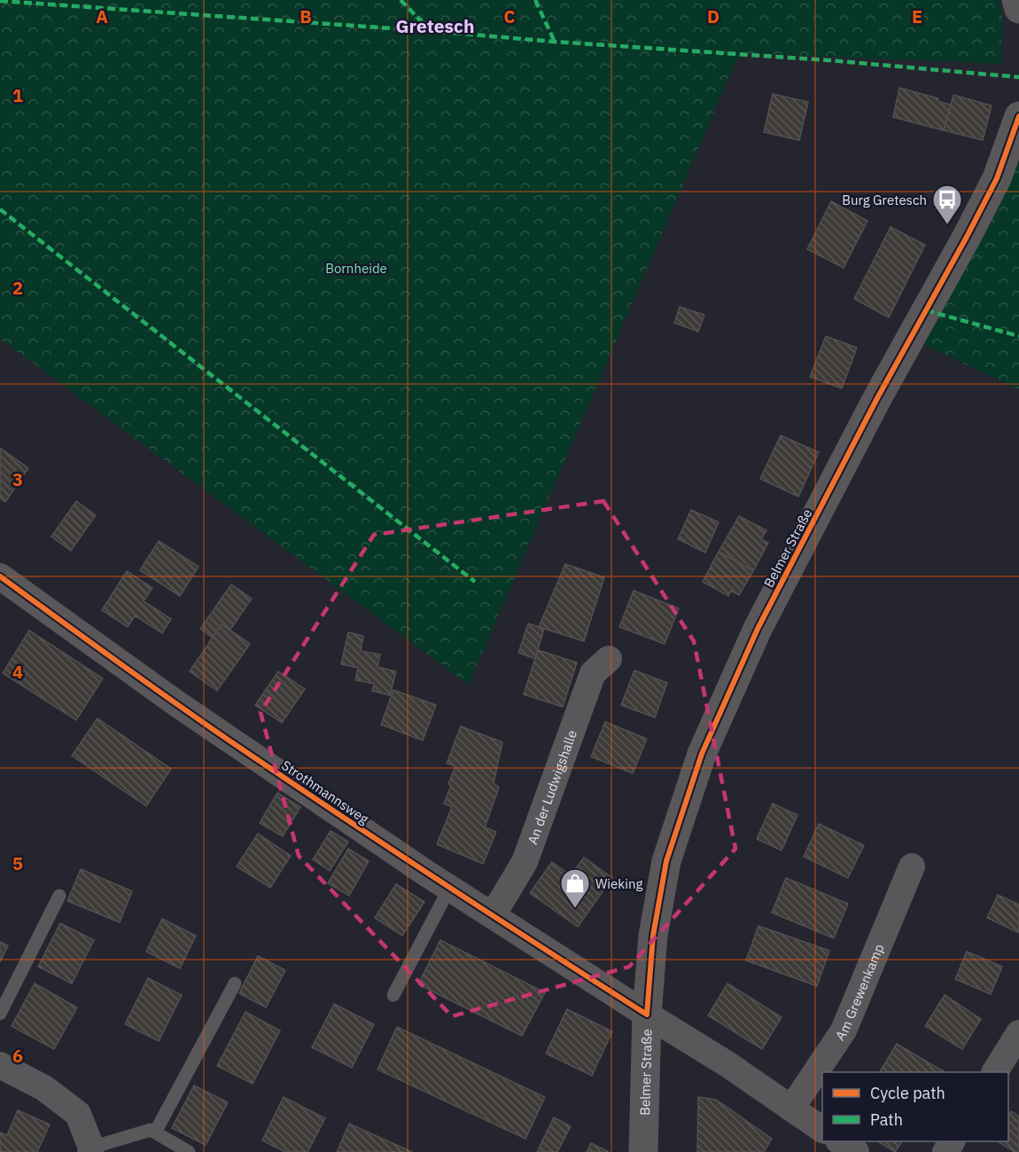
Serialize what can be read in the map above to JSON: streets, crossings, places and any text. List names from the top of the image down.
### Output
{
  "streets": {
    "street": [
      "Belmer Straße",
      "An der Ludwigshalle",
      "Strothmannsweg",
      "Am Grewenkamp"
    ]
  },
  "crossings": [
    ["Belmer Straße", "Strothmannsweg"],
    ["An der Ludwigshalle", "Strothmannsweg"]
  ],
  "districts": ["Gretesch"],
  "parks": ["Bornheide"],
  "places": {
    "bus stop": ["Burg Gretesch"],
    "shop": ["Wieking"]
  },
  "legend": ["Cycle path", "Path"],
  "grid": {
    "columns": [
      "A",
      "B",
      "C",
      "D",
      "E"
    ],
    "rows": [
      "1",
      "2",
      "3",
      "4",
      "5",
      "6"
    ]
  }
}
